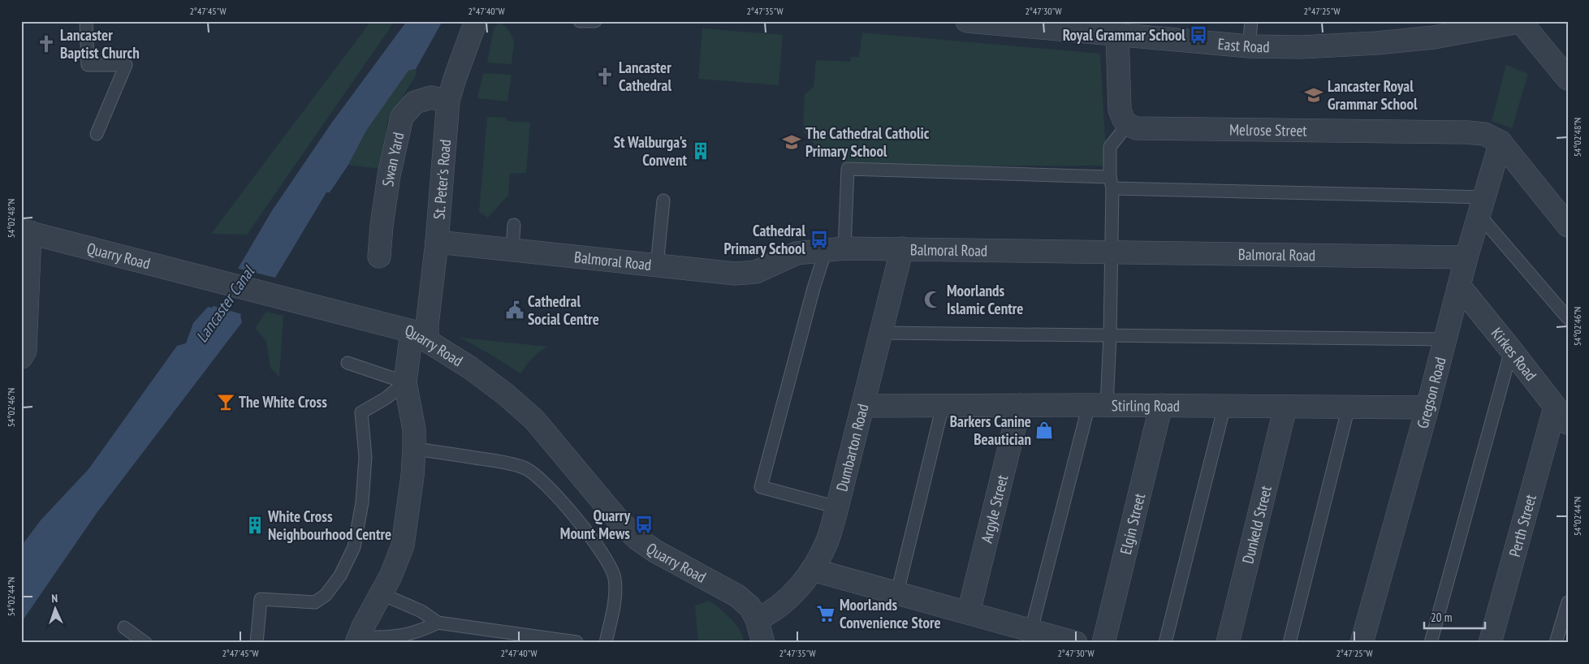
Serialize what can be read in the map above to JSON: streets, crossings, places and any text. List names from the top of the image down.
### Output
{
  "streets": {
    "street": [
      "East Road",
      "Melrose Street",
      "Swan Yard",
      "St. Peter's Road",
      "Balmoral Road",
      "Quarry Road",
      "Kirkes Road",
      "Gregson Road",
      "Stirling Road",
      "Dumbarton Road",
      "Argyle Street",
      "Elgin Street",
      "Dunkeld Street",
      "Perth Street"
    ]
  },
  "crossings": [
    ["Melrose Street", "Gregson Road"],
    ["Swan Yard", "St. Peter's Road"],
    ["St. Peter's Road", "Balmoral Road"],
    ["St. Peter's Road", "Quarry Road"],
    ["Balmoral Road", "Gregson Road"],
    ["Balmoral Road", "Dumbarton Road"],
    ["Quarry Road", "Dumbarton Road"],
    ["Kirkes Road", "Gregson Road"],
    ["Kirkes Road", "Perth Street"],
    ["Gregson Road", "Stirling Road"],
    ["Stirling Road", "Dumbarton Road"],
    ["Stirling Road", "Argyle Street"],
    ["Stirling Road", "Elgin Street"],
    ["Stirling Road", "Dunkeld Street"]
  ],
  "water": ["Lancaster Canal"],
  "places": {
    "bus stop": ["Royal Grammar School", "Cathedral Primary School", "Quarry Mount Mews"],
    "church": ["Lancaster Baptist Church", "Lancaster Cathedral"],
    "school or university": ["Lancaster Royal Grammar School", "The Cathedral Catholic Primary School"],
    "building": ["St Walburga's Convent", "White Cross Neighbourhood Centre"],
    "mosque": ["Moorlands Islamic Centre"],
    "public building": ["Cathedral Social Centre"],
    "bar": ["The White Cross"],
    "shop": ["Barkers Canine Beautician"],
    "supermarket": ["Moorlands Convenience Store"]
  },
  "scale_bar": "20 m",
  "north": "top",
  "coordinates": [
    "2°47'45\"W",
    "2°47'40\"W",
    "2°47'35\"W",
    "2°47'30\"W",
    "2°47'25\"W",
    "54°02'48\"N",
    "54°02'46\"N",
    "54°02'44\"N"
  ]
}
